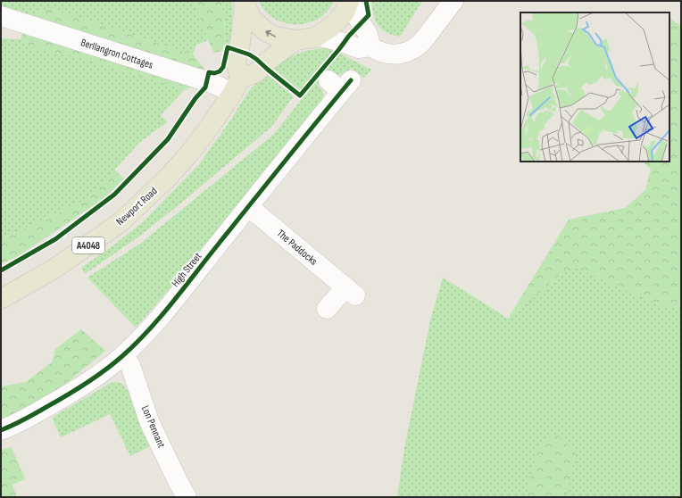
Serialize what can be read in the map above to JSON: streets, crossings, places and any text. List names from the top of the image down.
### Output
{
  "streets": {
    "main road": ["Newport Road", "A4048"],
    "street": [
      "Berllangron Cottages",
      "The Paddocks",
      "High Street",
      "Lon Pennant"
    ]
  },
  "crossings": [
    ["Berllangron Cottages", "Newport Road"],
    ["The Paddocks", "High Street"],
    ["High Street", "Lon Pennant"]
  ]
}
